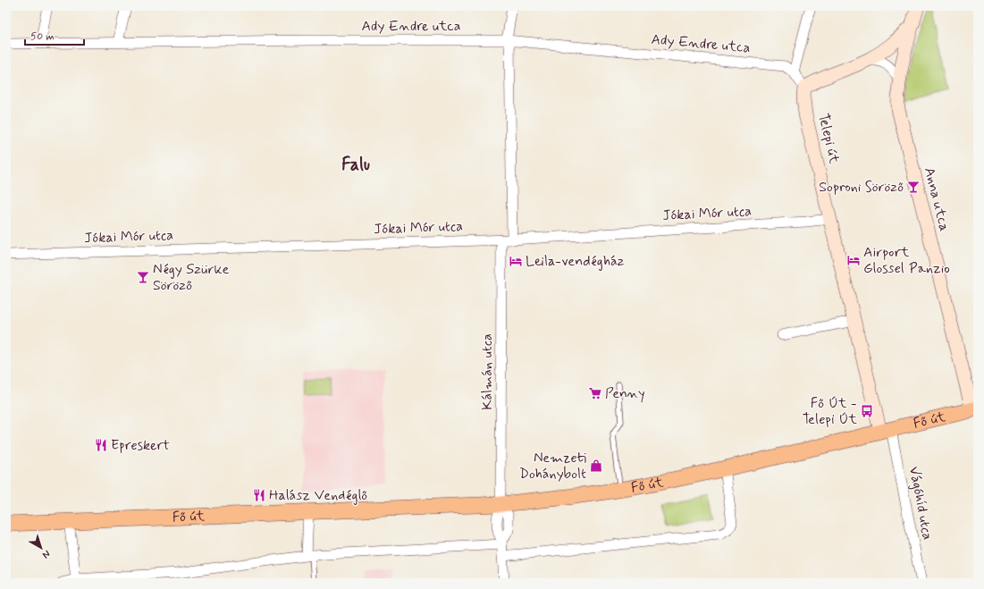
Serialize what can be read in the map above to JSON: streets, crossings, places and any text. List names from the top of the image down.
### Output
{
  "streets": {
    "main road": ["Telepi út", "Anna utca", "Fő út"],
    "street": [
      "Ady Endre utca",
      "Jókai Mór utca",
      "Kálmán utca",
      "Vágóhíd utca"
    ]
  },
  "crossings": [
    ["Ady Endre utca", "Kálmán utca"],
    ["Telepi út", "Jókai Mór utca"],
    ["Telepi út", "Fő út"],
    ["Telepi út", "Vágóhíd utca"],
    ["Anna utca", "Fő út"],
    ["Jókai Mór utca", "Kálmán utca"],
    ["Kálmán utca", "Fő út"],
    ["Fő út", "Vágóhíd utca"]
  ],
  "districts": ["Falu"],
  "places": {
    "bar": ["Soproni Söröző", "Négy Szürke Söröző"],
    "hotel": ["Airport Glossel Panzio", "Leila-vendégház"],
    "supermarket": ["Penny"],
    "bus stop": ["Fő Út - Telepi Út"],
    "restaurant": ["Epreskert", "Halász Vendéglő"],
    "shop": ["Nemzeti Dohánybolt"]
  },
  "scale_bar": "50 m",
  "north": "bottom right"
}
